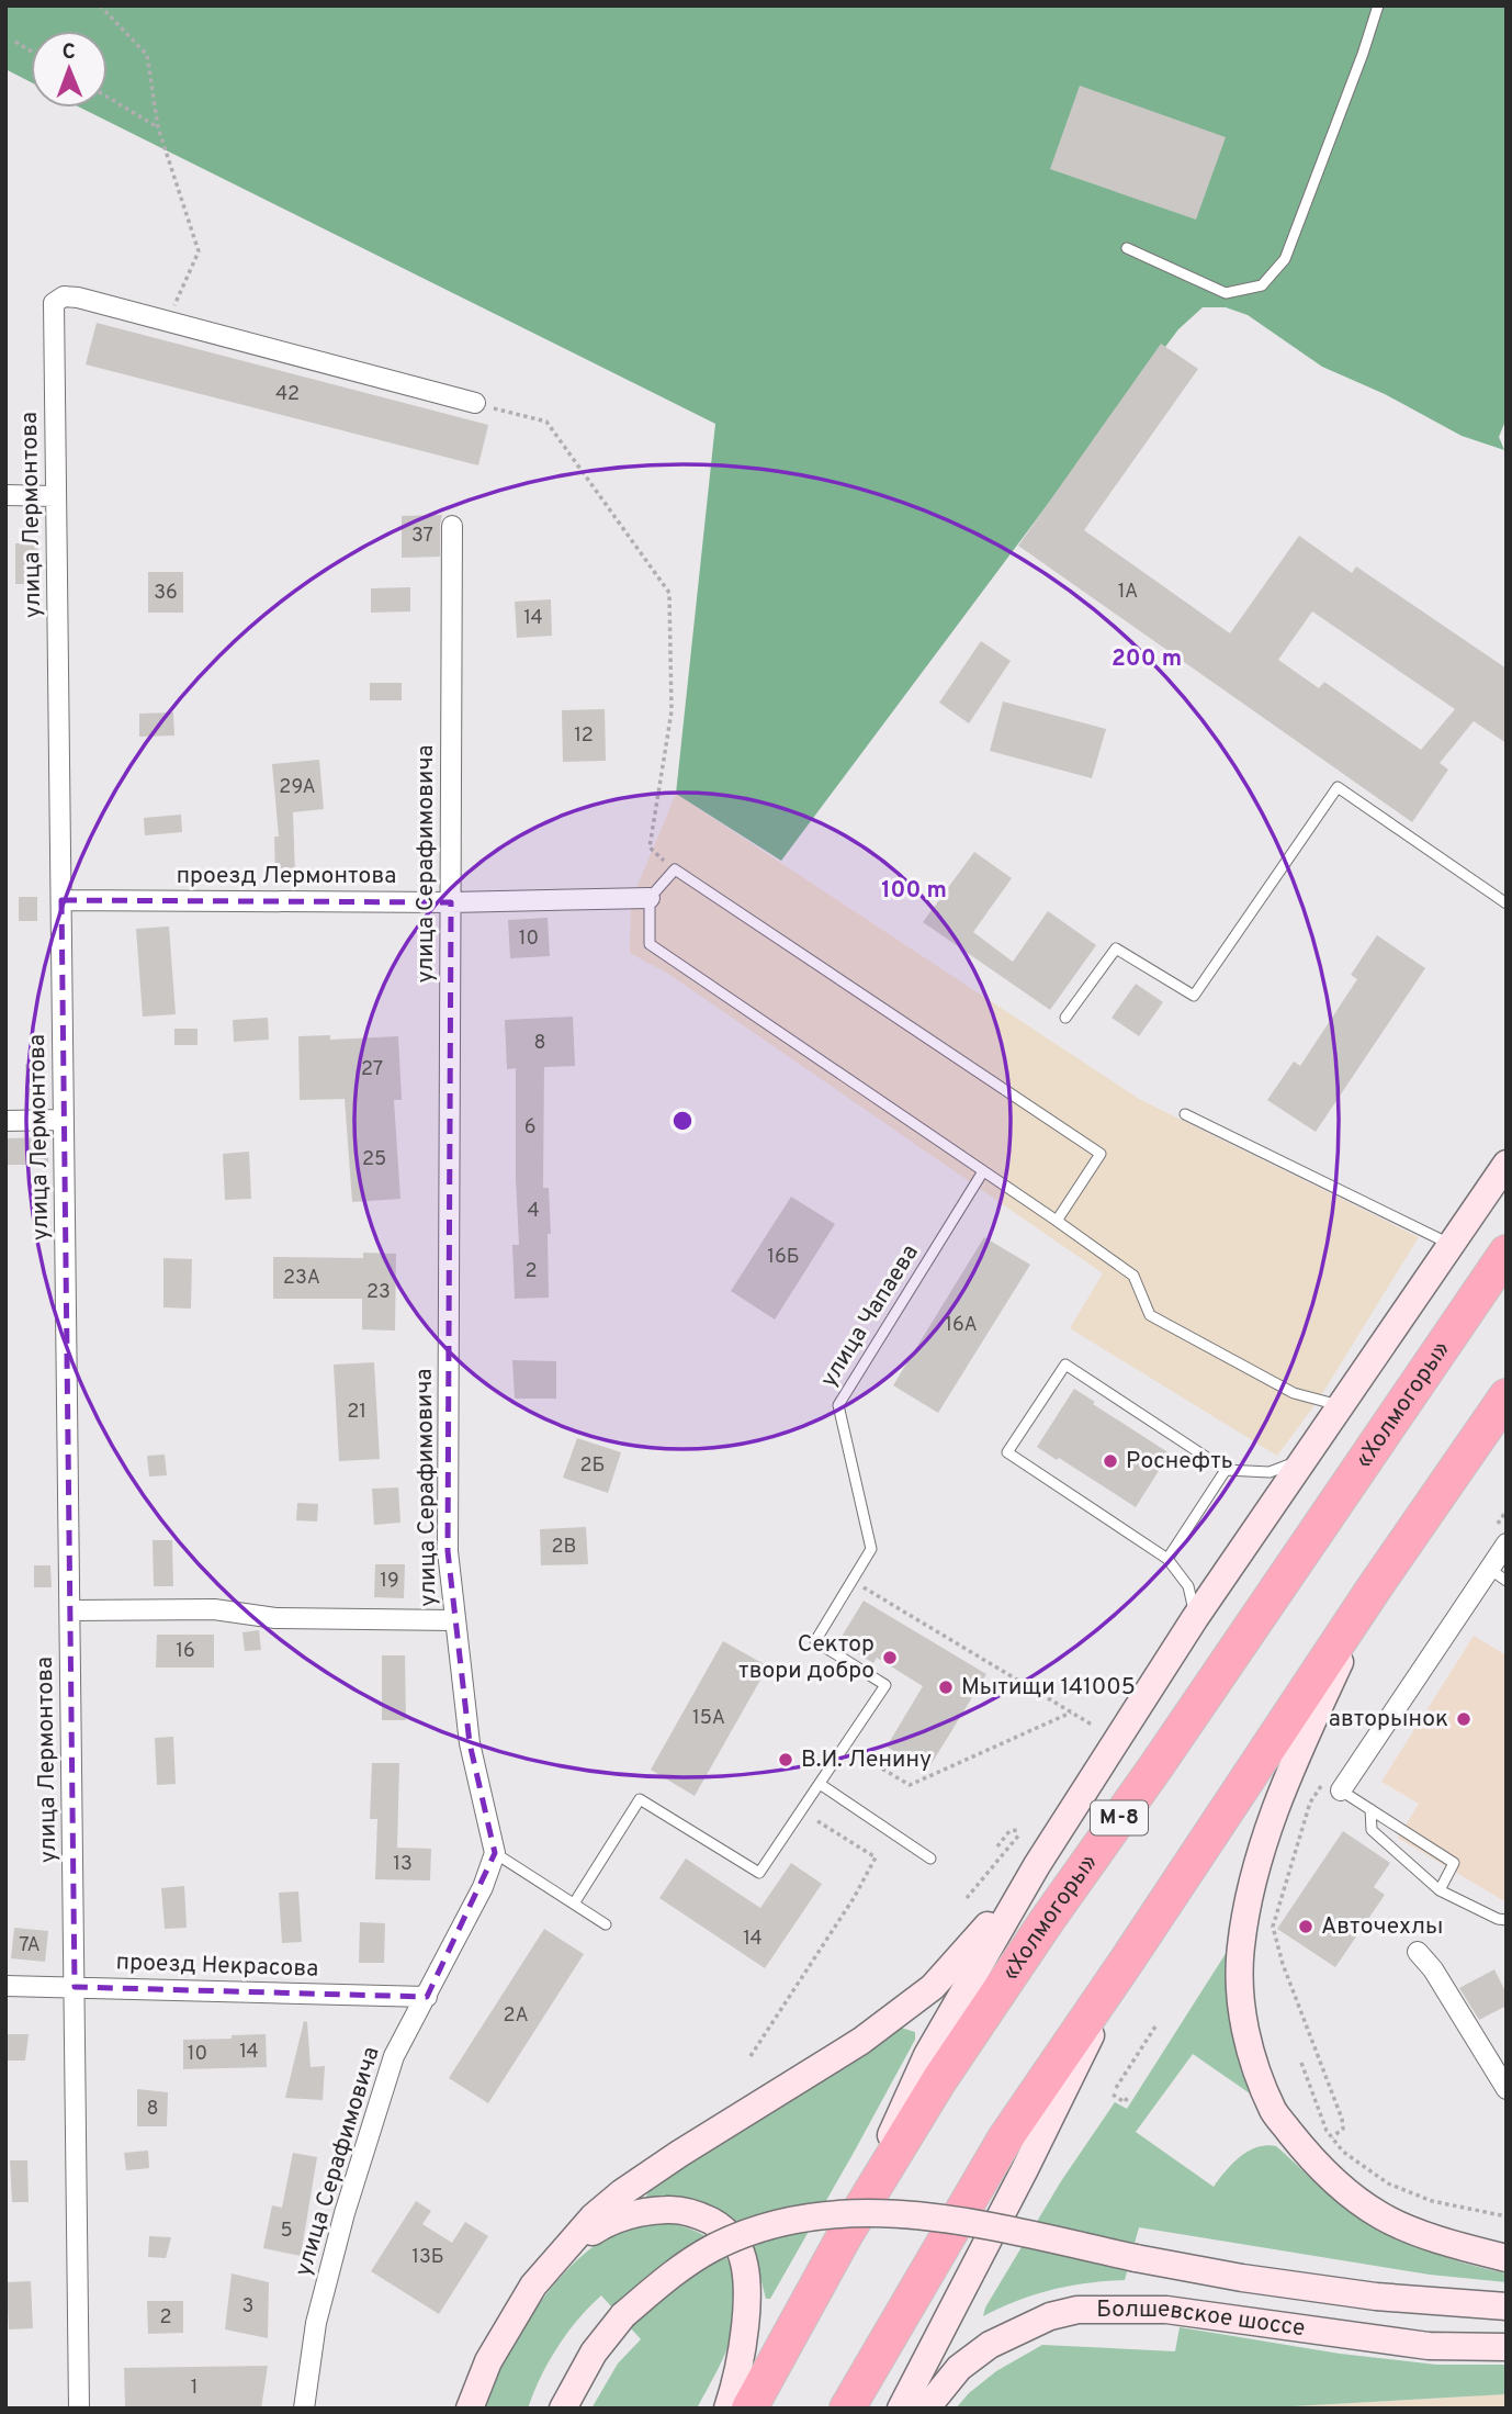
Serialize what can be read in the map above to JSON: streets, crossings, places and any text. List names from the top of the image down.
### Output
{
  "streets": {
    "highway": ["«Холмогоры»", "М-8"],
    "street": [
      "улица Лермонтова",
      "улица Серафимовича",
      "проезд Лермонтова",
      "проезд Некрасова",
      "Болшевское шоссе"
    ],
    "lane": ["улица Чапаева"]
  },
  "crossings": [
    ["улица Лермонтова", "проезд Лермонтова"],
    ["улица Лермонтова", "проезд Некрасова"],
    ["улица Серафимовича", "проезд Лермонтова"],
    ["улица Серафимовича", "проезд Некрасова"]
  ],
  "places": [
    "Роснефть",
    "Сектор твори добро",
    "Мытищи 141005",
    "авторынок",
    "В.И. Ленину",
    "Авточехлы"
  ],
  "house_numbers": [
    "42",
    "37",
    "1А",
    "36",
    "14",
    "12",
    "29А",
    "10",
    "8",
    "27",
    "6",
    "25",
    "4",
    "16Б",
    "2",
    "23А",
    "23",
    "16А",
    "21",
    "2Б",
    "2В",
    "19",
    "16",
    "15А",
    "13",
    "14",
    "7А",
    "2А",
    "14",
    "10",
    "8",
    "5",
    "13Б",
    "3",
    "2",
    "1"
  ],
  "north": "top",
  "rings": ["200 m", "100 m"]
}
